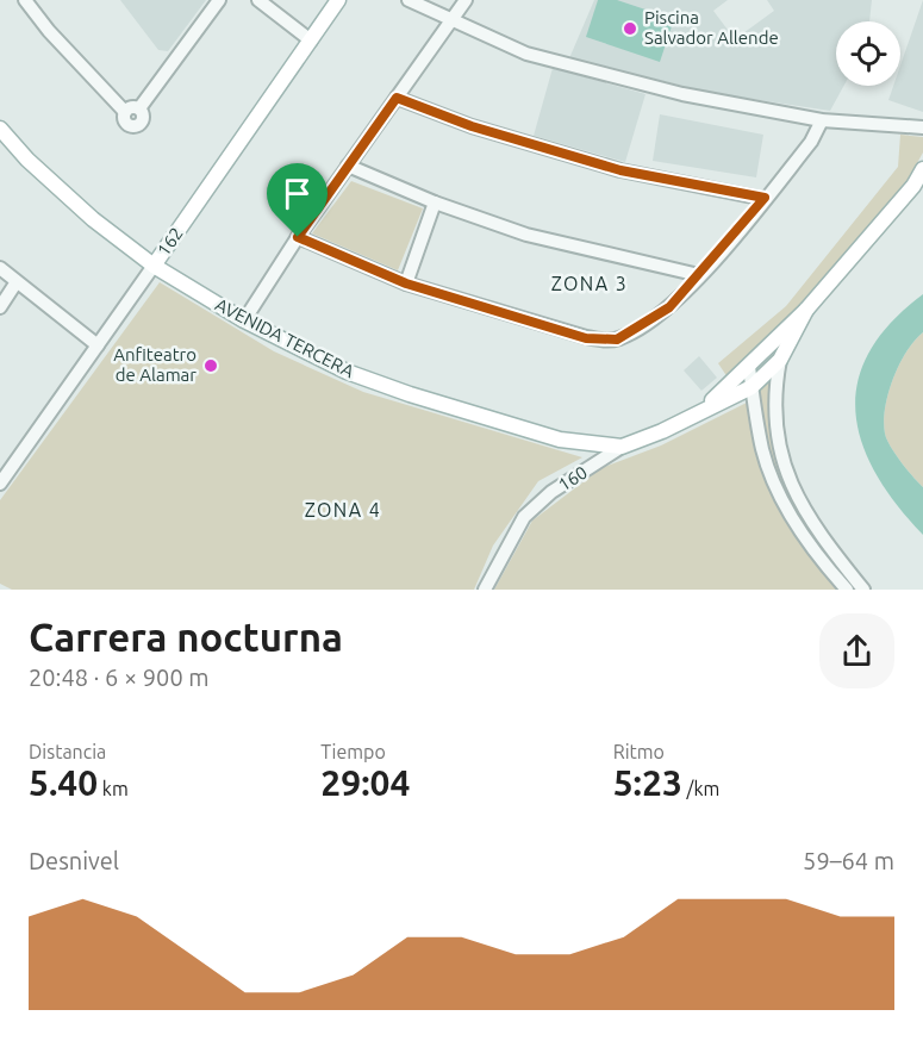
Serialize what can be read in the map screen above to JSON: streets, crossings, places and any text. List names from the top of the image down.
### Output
{
  "streets": {
    "main road": ["162", "AVENIDA TERCERA", "160"]
  },
  "crossings": [
    ["162", "AVENIDA TERCERA"],
    ["AVENIDA TERCERA", "160"]
  ],
  "districts": ["ZONA 3", "ZONA 4"],
  "places": ["Piscina Salvador Allende", "Anfiteatro de Alamar"],
  "page": {
    "heading": ["Carrera nocturna", "20:48 · 6 × 900 m"],
    "stats": [
      ["Distancia", "5.40 km"],
      ["Tiempo", "29:04"],
      ["Ritmo", "5:23 /km"]
    ],
    "chart": ["Desnivel", "59–64 m"]
  }
}
